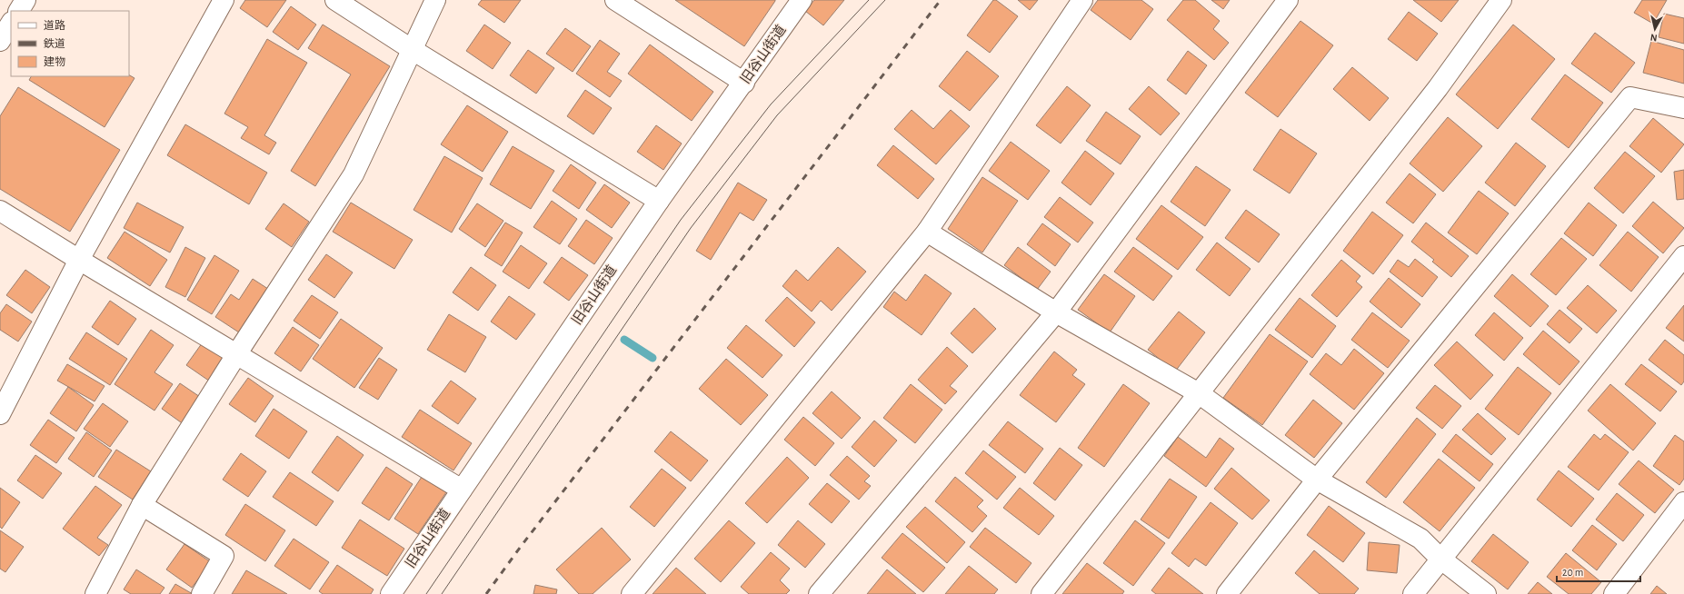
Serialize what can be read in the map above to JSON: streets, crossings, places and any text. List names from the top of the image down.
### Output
{
  "streets": {
    "main road": ["旧谷山街道"]
  },
  "legend": ["道路", "鉄道", "建物"],
  "scale_bar": "20 m",
  "north": "bottom"
}
